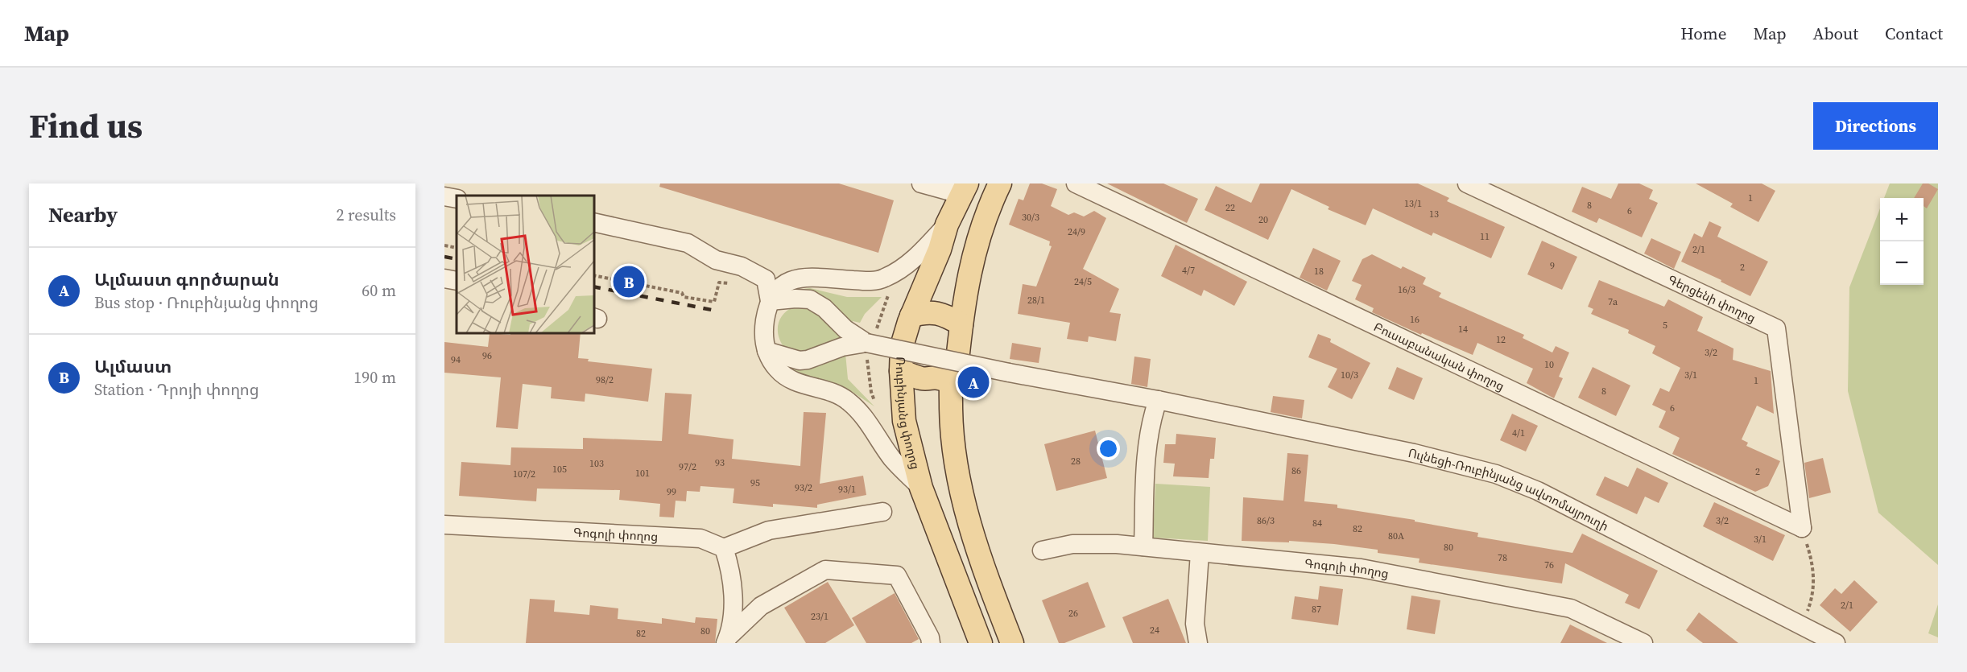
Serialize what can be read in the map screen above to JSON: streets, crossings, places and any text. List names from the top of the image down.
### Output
{
  "streets": {
    "main road": ["Ռուբինյանց փողոց"],
    "street": [
      "Գերցենի փողոց",
      "Բուսաբանական փողոց",
      "Ուլնեցի-Ռուբինյանց ավտոմայրուղի",
      "Գոգոլի փողոց"
    ]
  },
  "crossings": [
    ["Գերցենի փողոց", "Բուսաբանական փողոց"]
  ],
  "house_numbers": [
    "1",
    "13/1",
    "8",
    "22",
    "6",
    "13",
    "30/3",
    "20",
    "24/9",
    "11",
    "2/1",
    "9",
    "2",
    "4/7",
    "18",
    "24/5",
    "16/3",
    "28/1",
    "7a",
    "16",
    "5",
    "14",
    "12",
    "3/2",
    "96",
    "94",
    "10",
    "10/3",
    "3/1",
    "98/2",
    "1",
    "8",
    "6",
    "4/1",
    "28",
    "93",
    "103",
    "97/2",
    "105",
    "86",
    "2",
    "101",
    "107/2",
    "95",
    "93/2",
    "93/1",
    "99",
    "86/3",
    "3/2",
    "84",
    "82",
    "80A",
    "3/1",
    "80",
    "78",
    "76",
    "2/1",
    "87",
    "26",
    "23/1",
    "24",
    "80",
    "82"
  ],
  "page": {
    "header": "Map",
    "nav": [
      "Home",
      "Map",
      "About",
      "Contact"
    ],
    "title": "Find us",
    "buttons": "Directions",
    "heading": ["Nearby", "2 results"],
    "map_buttons": ["+", "−"],
    "list": [
      {
        "mark": "A",
        "name": "Ալմաստ գործարան",
        "note": "Bus stop · Ռուբինյանց փողոց",
        "value": "60 m"
      },
      {
        "mark": "B",
        "name": "Ալմաստ",
        "note": "Station · Դրոյի փողոց",
        "value": "190 m"
      }
    ],
    "pins": ["B", "A"]
  }
}
